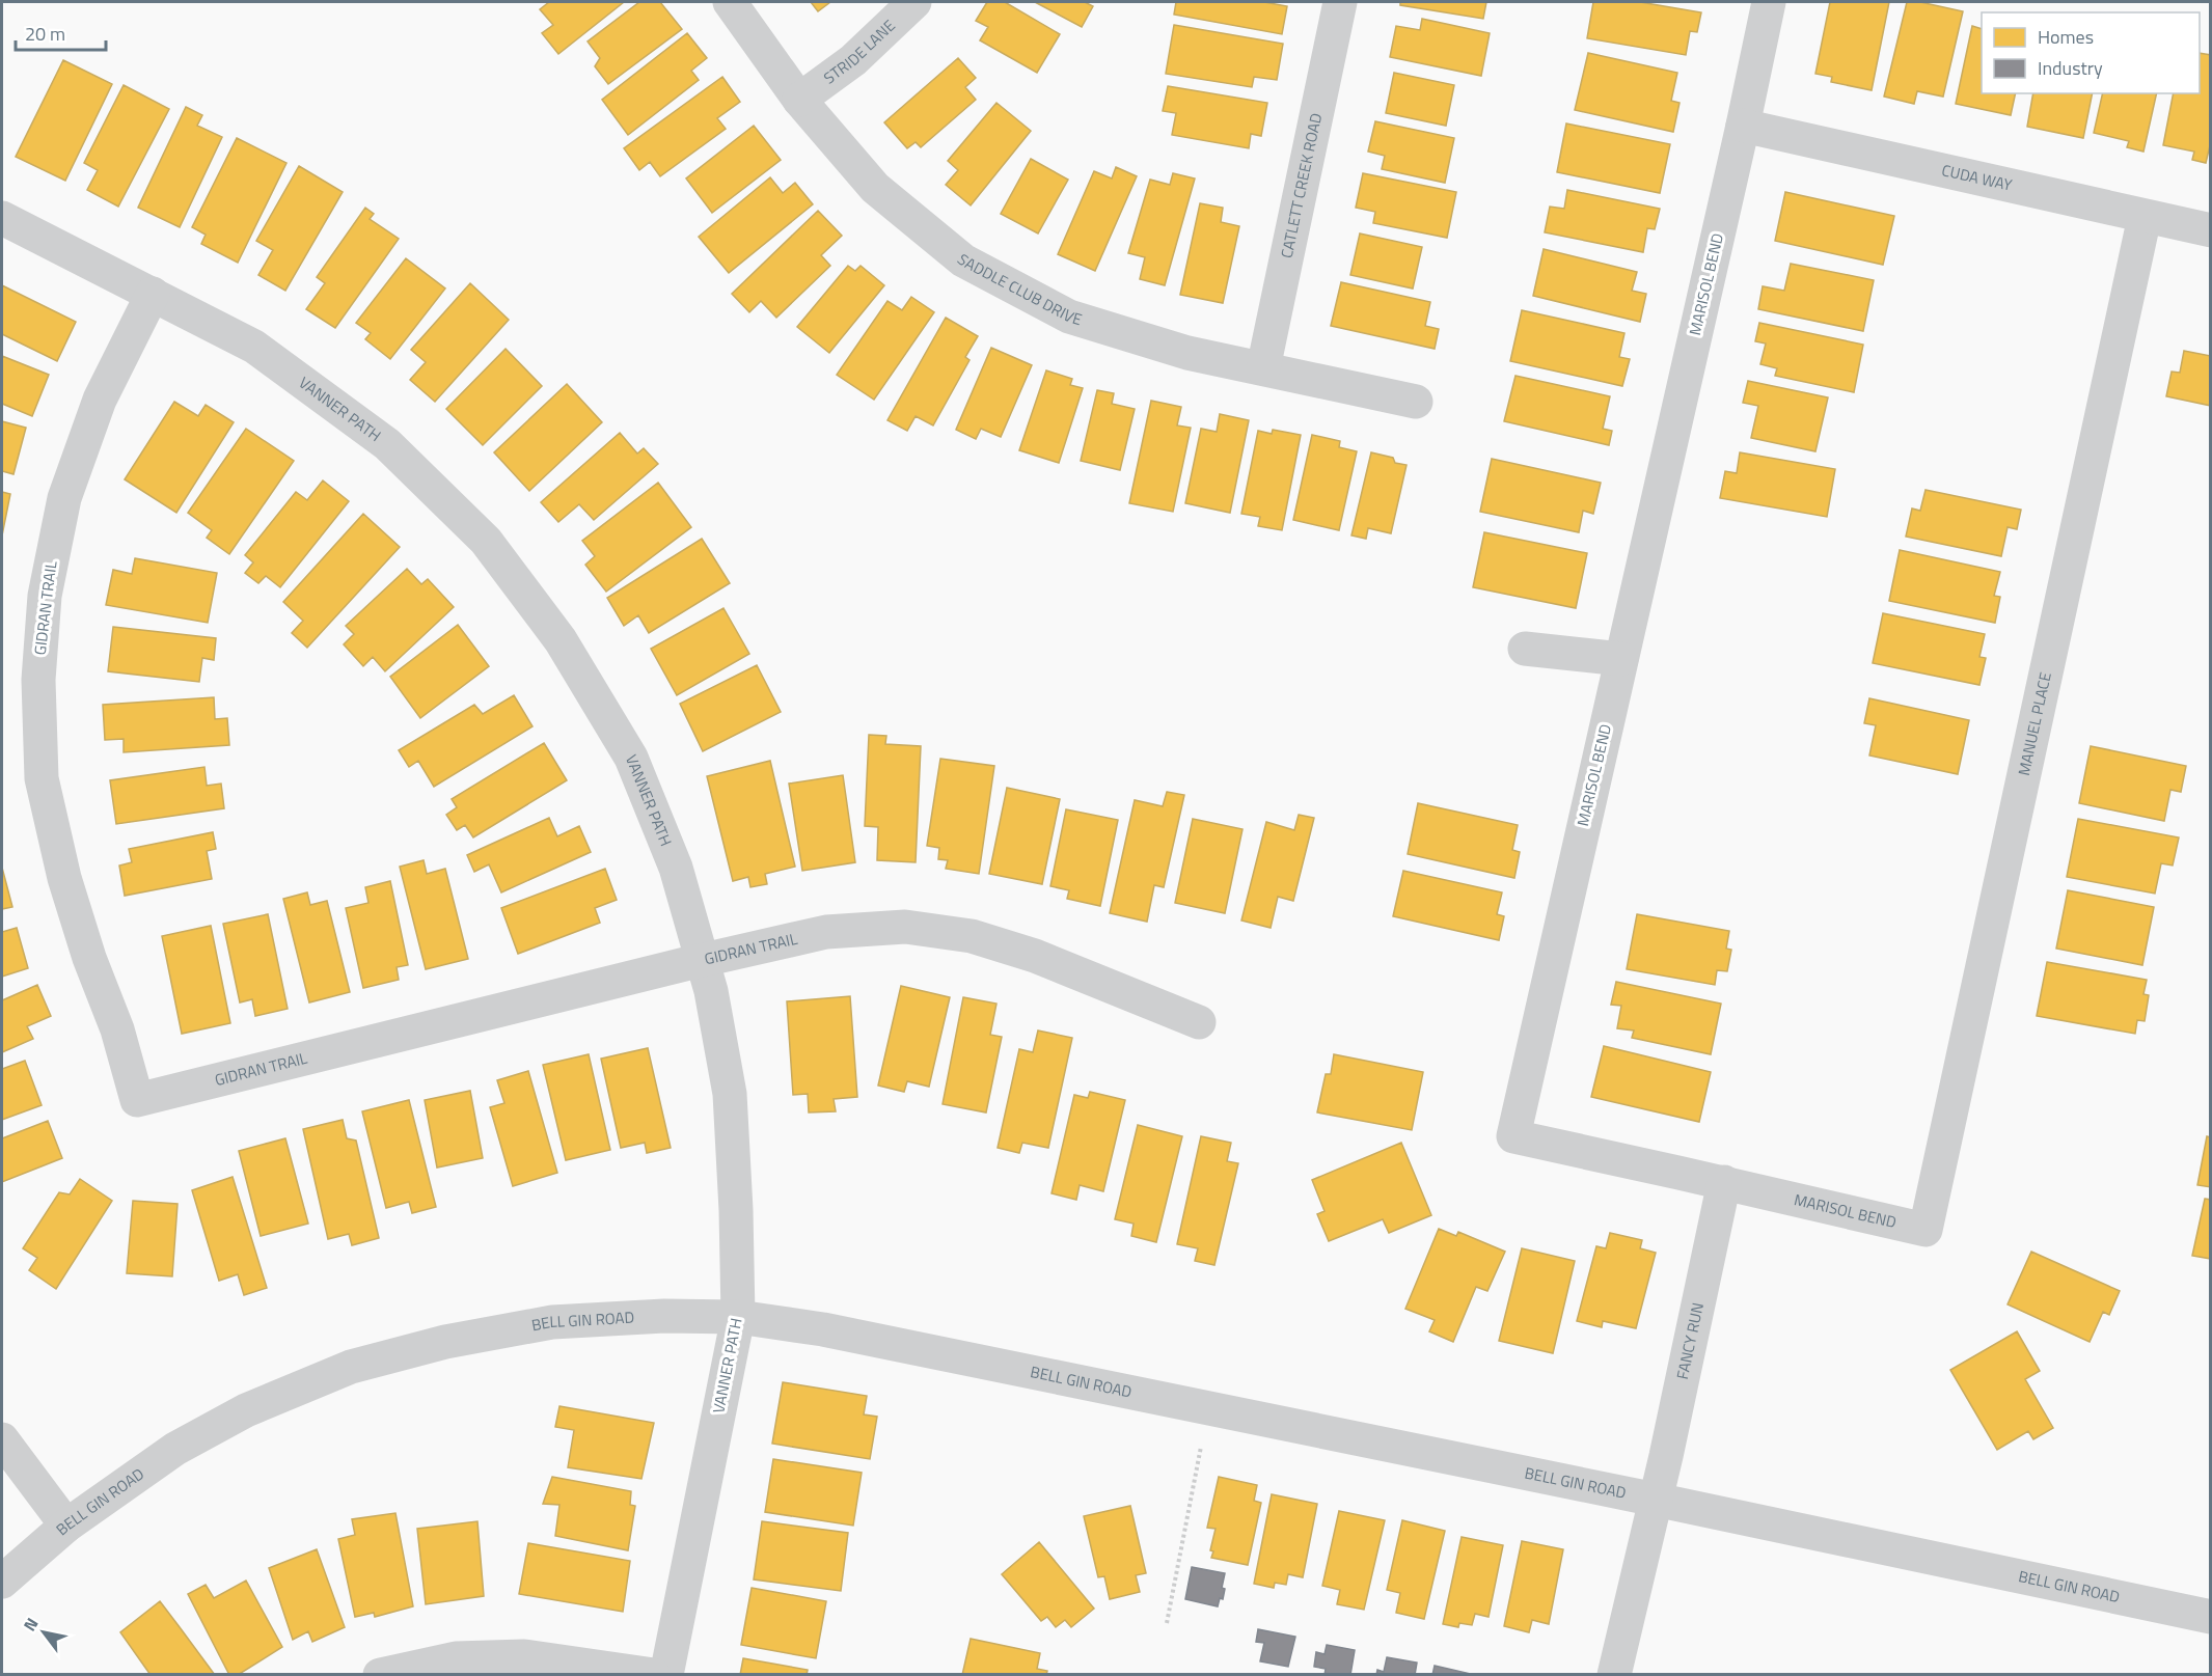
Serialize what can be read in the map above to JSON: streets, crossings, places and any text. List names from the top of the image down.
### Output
{
  "streets": {
    "street": [
      "STRIDE LANE",
      "CUDA WAY",
      "CATLETT CREEK ROAD",
      "MARISOL BEND",
      "SADDLE CLUB DRIVE",
      "VANNER PATH",
      "GIDRAN TRAIL",
      "MANUEL PLACE",
      "BELL GIN ROAD",
      "FANCY RUN"
    ]
  },
  "crossings": [
    ["STRIDE LANE", "SADDLE CLUB DRIVE"],
    ["CUDA WAY", "MARISOL BEND"],
    ["CUDA WAY", "MANUEL PLACE"],
    ["CATLETT CREEK ROAD", "SADDLE CLUB DRIVE"],
    ["MARISOL BEND", "MANUEL PLACE"],
    ["MARISOL BEND", "FANCY RUN"],
    ["VANNER PATH", "GIDRAN TRAIL"],
    ["VANNER PATH", "BELL GIN ROAD"],
    ["BELL GIN ROAD", "FANCY RUN"]
  ],
  "legend": ["Homes", "Industry"],
  "scale_bar": "20 m",
  "north": "top left"
}
